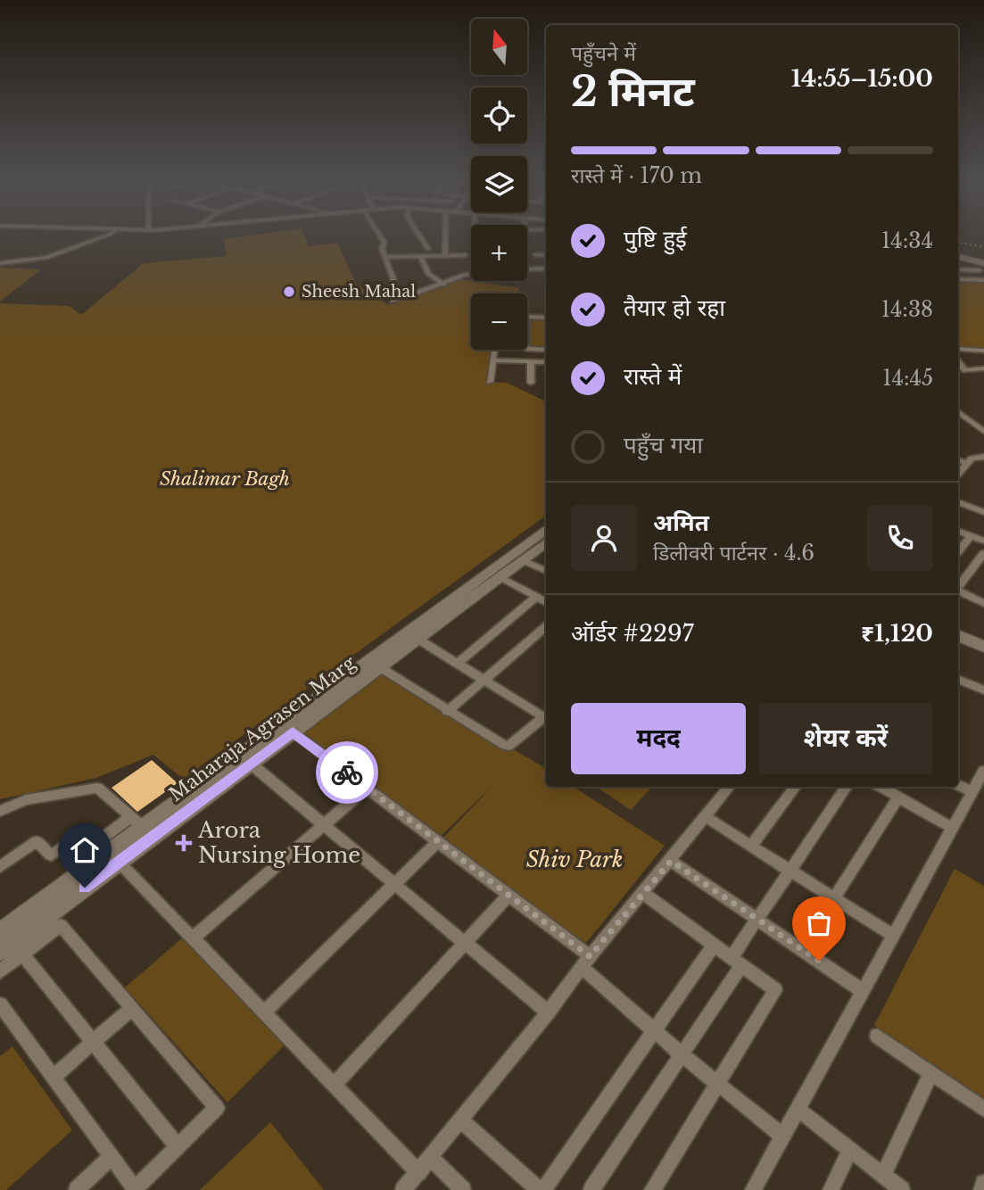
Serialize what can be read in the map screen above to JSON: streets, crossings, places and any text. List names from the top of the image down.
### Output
{
  "streets": {
    "street": ["Maharaja Agrasen Marg"]
  },
  "parks": ["Shalimar Bagh", "Shiv Park"],
  "places": {
    "other": ["Sheesh Mahal"],
    "health": ["Arora Nursing Home"]
  },
  "north": "top",
  "page": {
    "map_buttons": ["+", "−"],
    "heading": ["2 मिनट", "पहुँचने में", "14:55–15:00"],
    "panel": [
      "अमित",
      "डिलीवरी पार्टनर · 4.6",
      "ऑर्डर #2297",
      "₹1,120"
    ],
    "bar": "रास्ते में · 170 m",
    "list": [
      ["पुष्टि हुई", "14:34"],
      ["तैयार हो रहा", "14:38"],
      ["रास्ते में", "14:45"],
      "पहुँच गया"
    ],
    "buttons": ["मदद", "शेयर करें"]
  }
}
